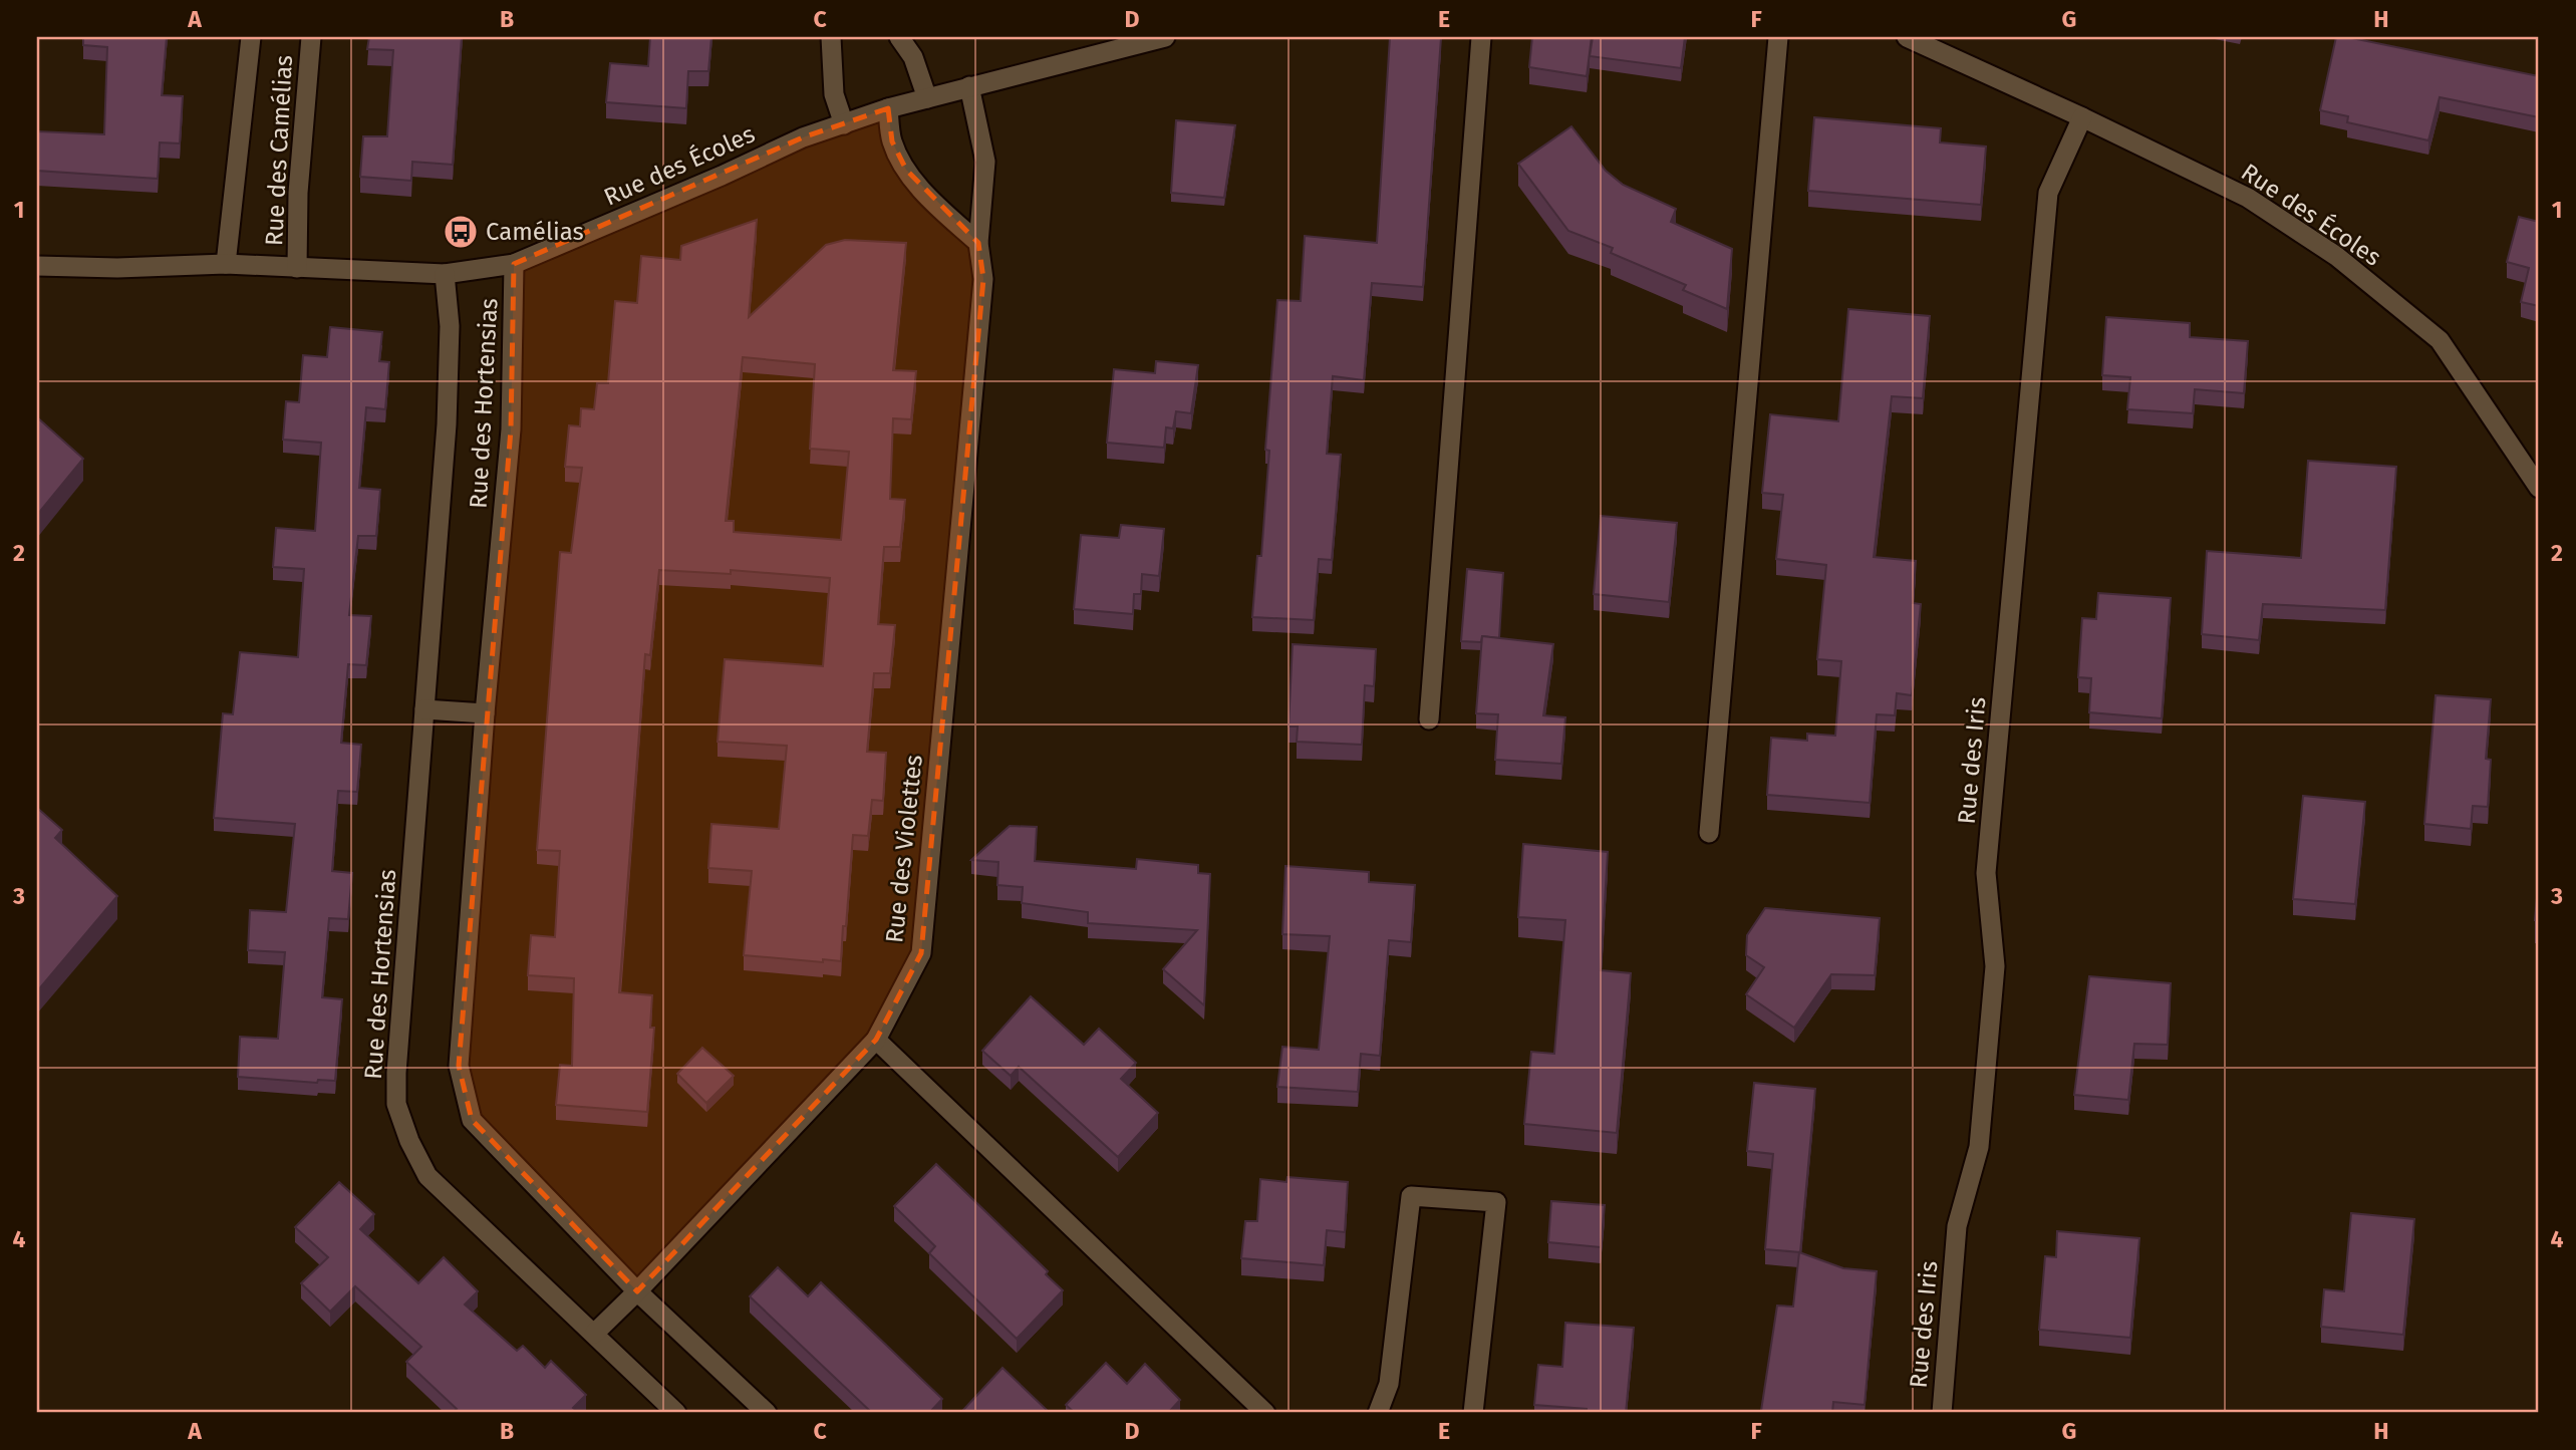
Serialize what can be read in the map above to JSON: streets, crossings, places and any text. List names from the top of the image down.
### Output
{
  "streets": {
    "street": [
      "Rue des Camélias",
      "Rue des Écoles",
      "Rue des Hortensias",
      "Rue des Iris",
      "Rue des Violettes"
    ]
  },
  "crossings": [
    ["Rue des Camélias", "Rue des Écoles"],
    ["Rue des Écoles", "Rue des Hortensias"],
    ["Rue des Écoles", "Rue des Iris"],
    ["Rue des Écoles", "Rue des Violettes"]
  ],
  "places": {
    "bus stop": ["Camélias"]
  },
  "grid": {
    "columns": [
      "A",
      "B",
      "C",
      "D",
      "E",
      "F",
      "G",
      "H"
    ],
    "rows": [
      "1",
      "2",
      "3",
      "4"
    ]
  }
}
